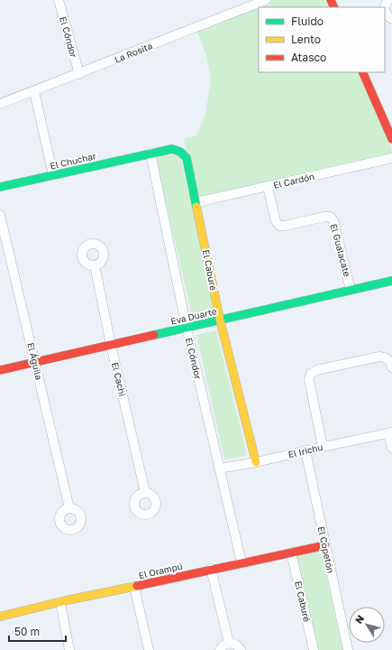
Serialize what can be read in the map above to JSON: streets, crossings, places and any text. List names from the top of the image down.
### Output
{
  "streets": {
    "street": [
      "El Cóndor",
      "La Rosita",
      "El Chuchar",
      "El Cardón",
      "El Gualacate",
      "El Caburé",
      "Eva Duarte",
      "El Águila",
      "El Cachi",
      "El Irichu",
      "El Copetón",
      "El Orampú"
    ]
  },
  "crossings": [
    ["El Cóndor", "La Rosita"],
    ["El Cóndor", "El Chuchar"],
    ["El Cóndor", "El Caburé"],
    ["El Cóndor", "Eva Duarte"],
    ["El Cóndor", "El Irichu"],
    ["El Cóndor", "El Orampú"],
    ["El Chuchar", "El Caburé"],
    ["El Cardón", "El Gualacate"],
    ["El Cardón", "El Caburé"],
    ["El Gualacate", "Eva Duarte"],
    ["El Caburé", "Eva Duarte"],
    ["El Caburé", "El Irichu"],
    ["El Caburé", "El Orampú"],
    ["Eva Duarte", "El Águila"],
    ["Eva Duarte", "El Cachi"],
    ["El Irichu", "El Copetón"],
    ["El Copetón", "El Orampú"]
  ],
  "legend": ["Fluido", "Lento", "Atasco"],
  "scale_bar": "50 m",
  "north": "top left"
}
